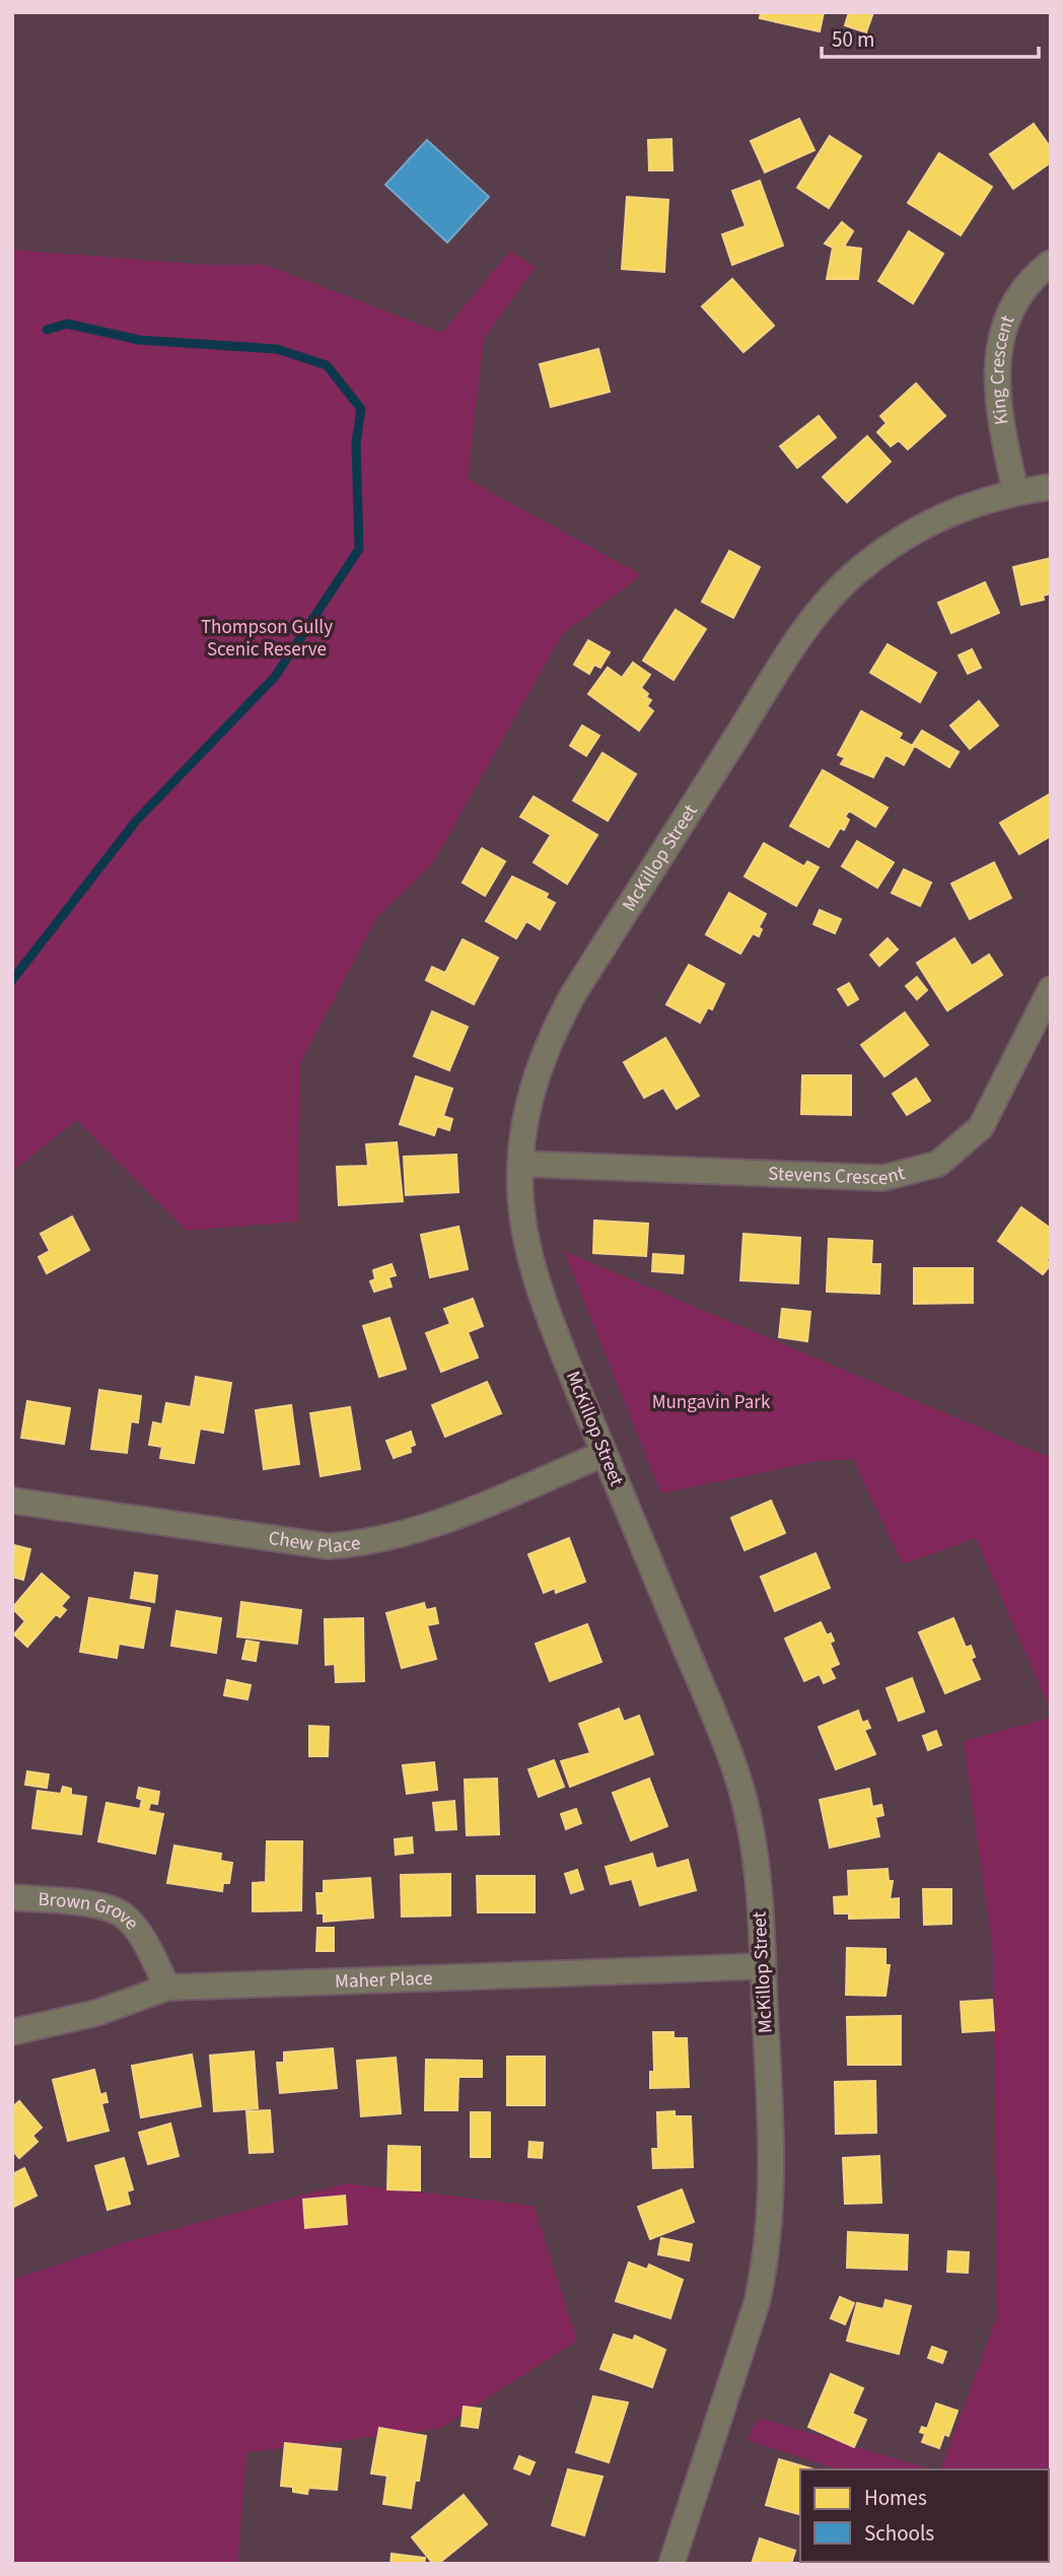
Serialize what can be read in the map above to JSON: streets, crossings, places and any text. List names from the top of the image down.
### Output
{
  "streets": {
    "street": [
      "King Crescent",
      "McKillop Street",
      "Stevens Crescent",
      "Chew Place",
      "Brown Grove",
      "Maher Place"
    ]
  },
  "crossings": [
    ["King Crescent", "McKillop Street"],
    ["McKillop Street", "Stevens Crescent"],
    ["McKillop Street", "Chew Place"],
    ["McKillop Street", "Maher Place"],
    ["Brown Grove", "Maher Place"]
  ],
  "parks": ["Thompson Gully Scenic Reserve", "Mungavin Park"],
  "legend": ["Homes", "Schools"],
  "scale_bar": "50 m"
}
